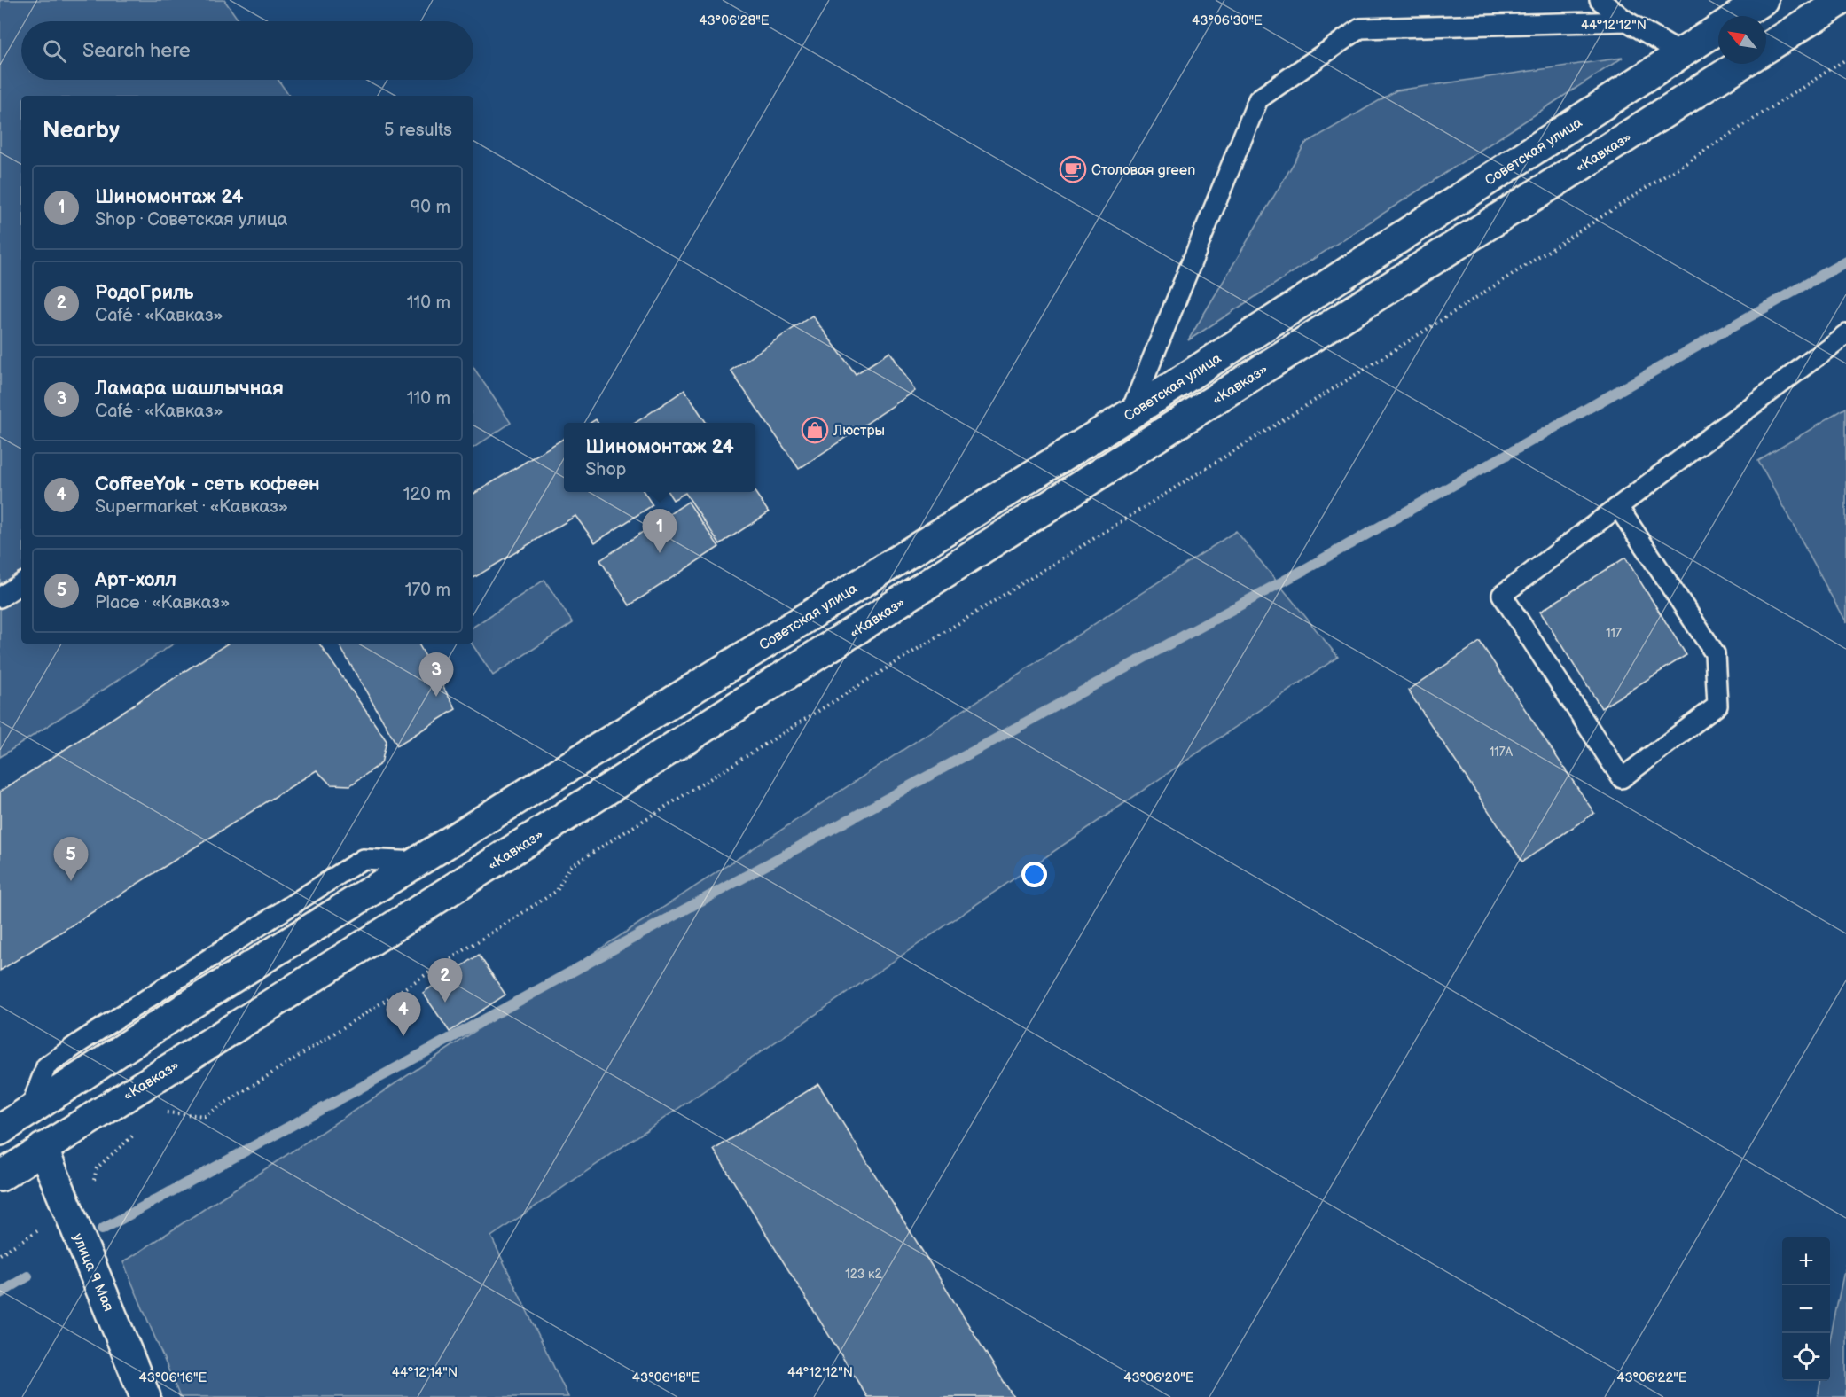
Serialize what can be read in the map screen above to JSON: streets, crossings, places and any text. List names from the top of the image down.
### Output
{
  "streets": {
    "main road": ["Советская улица", "«Кавказ»", "улица 9 Мая"]
  },
  "crossings": [
    ["«Кавказ»", "улица 9 Мая"]
  ],
  "places": {
    "cafe": ["Столовая green"],
    "shop": ["Люстры"]
  },
  "house_numbers": ["117", "117А", "123 к2"],
  "north": "top left",
  "page": {
    "search": "Search here",
    "heading": ["Nearby", "5 results"],
    "list": [
      {
        "mark": "1",
        "name": "Шиномонтаж 24",
        "note": "Shop · Советская улица",
        "value": "90 m"
      },
      {
        "mark": "2",
        "name": "РодоГриль",
        "note": "Café · «Кавказ»",
        "value": "110 m"
      },
      {
        "mark": "3",
        "name": "Ламара шашлычная",
        "note": "Café · «Кавказ»",
        "value": "110 m"
      },
      {
        "mark": "4",
        "name": "CoffeeYok - сеть кофеен",
        "note": "Supermarket · «Кавказ»",
        "value": "120 m"
      },
      {
        "mark": "5",
        "name": "Арт-холл",
        "note": "Place · «Кавказ»",
        "value": "170 m"
      }
    ],
    "popup": ["Шиномонтаж 24", "Shop"],
    "pins": [
      "1",
      "3",
      "5",
      "2",
      "4"
    ],
    "map_buttons": ["+", "−"]
  },
  "coordinates": [
    "43°06'28\"E",
    "43°06'30\"E",
    "44°12'12\"N",
    "44°12'14\"N",
    "43°06'16\"E",
    "43°06'18\"E",
    "43°06'20\"E",
    "43°06'22\"E"
  ]
}
